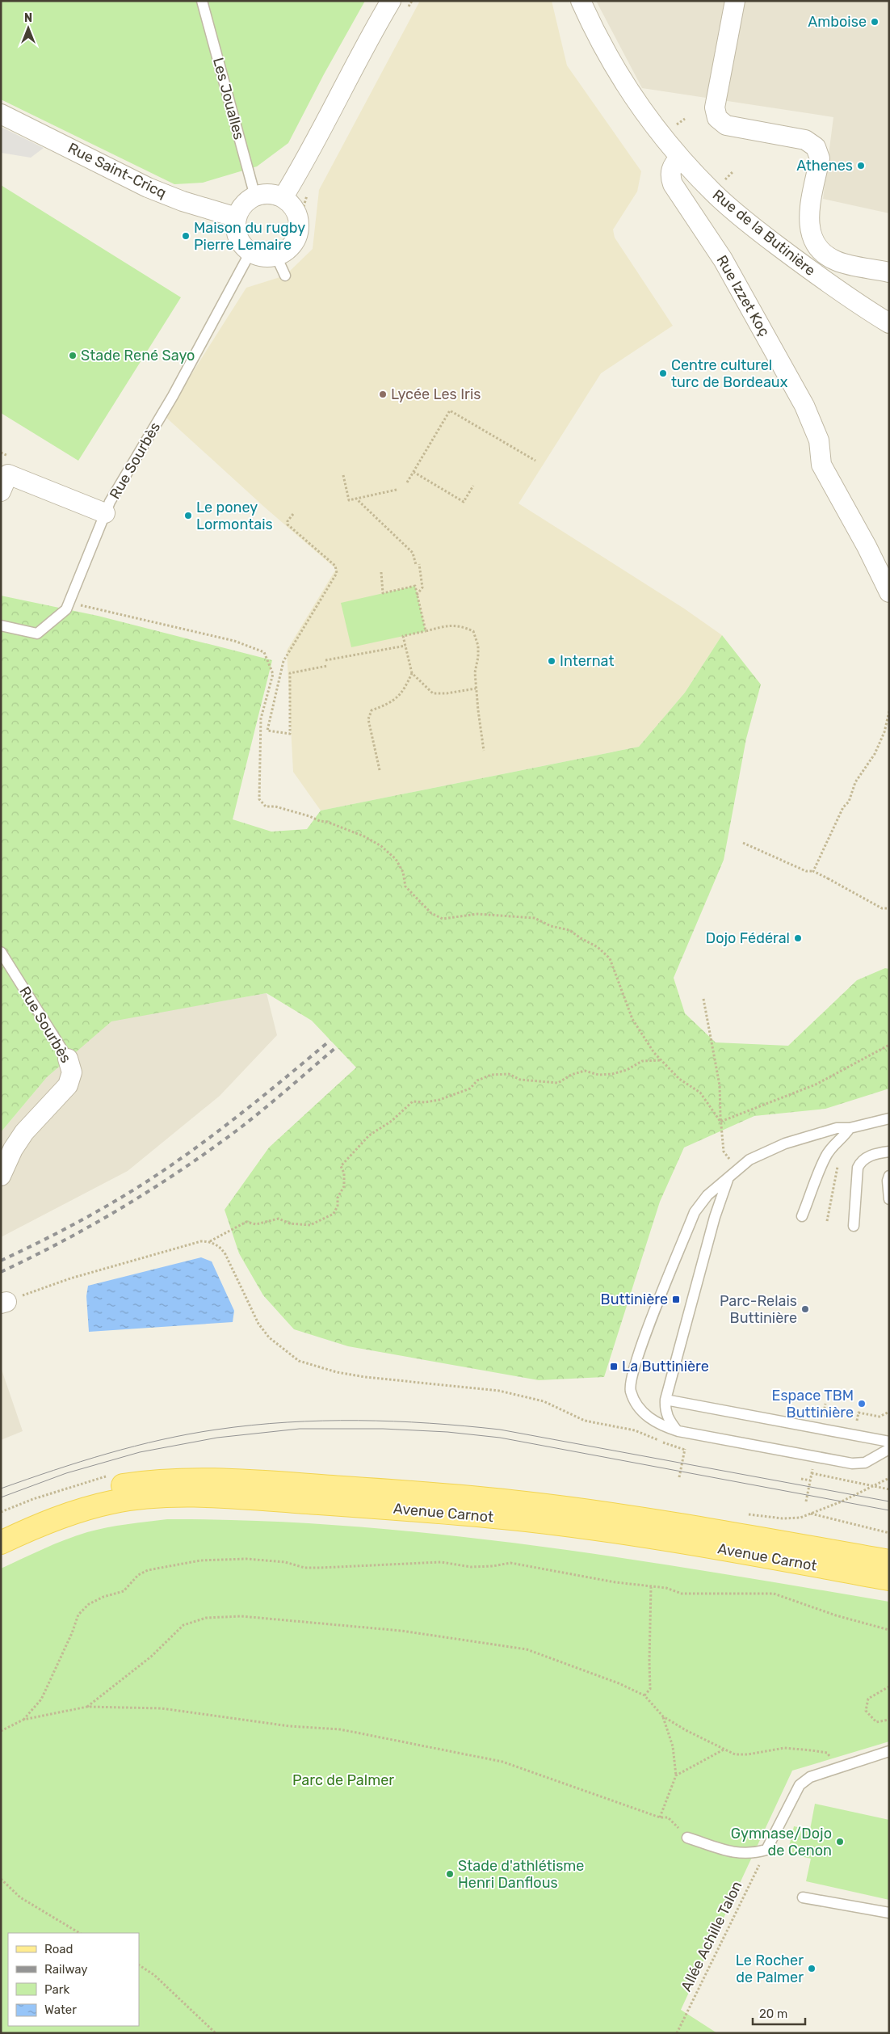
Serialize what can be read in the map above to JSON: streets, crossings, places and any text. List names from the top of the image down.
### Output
{
  "streets": {
    "main road": ["Avenue Carnot"],
    "street": [
      "Rue Saint-Cricq",
      "Rue de la Butinière",
      "Rue Izzet Koç",
      "Rue Sourbès"
    ],
    "lane": ["Les Joualles"],
    "path": ["Allée Achille Talon"]
  },
  "crossings": [
    ["Les Joualles", "Rue Saint-Cricq"],
    ["Les Joualles", "Rue Sourbès"],
    ["Rue Saint-Cricq", "Rue Sourbès"],
    ["Rue de la Butinière", "Rue Izzet Koç"]
  ],
  "parks": ["Parc de Palmer"],
  "places": {
    "other": [
      "Amboise",
      "Athenes",
      "Maison du rugby Pierre Lemaire",
      "Stade René Sayo",
      "Centre culturel turc de Bordeaux",
      "Lycée Les Iris",
      "Le poney Lormontais",
      "Internat",
      "Dojo Fédéral",
      "Parc-Relais Buttinière",
      "Espace TBM Buttinière",
      "Gymnase/Dojo de Cenon",
      "Stade d'athlétisme Henri Danflous",
      "Le Rocher de Palmer"
    ],
    "transit": ["Buttinière", "La Buttinière"]
  },
  "legend": [
    "Road",
    "Railway",
    "Park",
    "Water"
  ],
  "scale_bar": "20 m",
  "north": "top"
}
